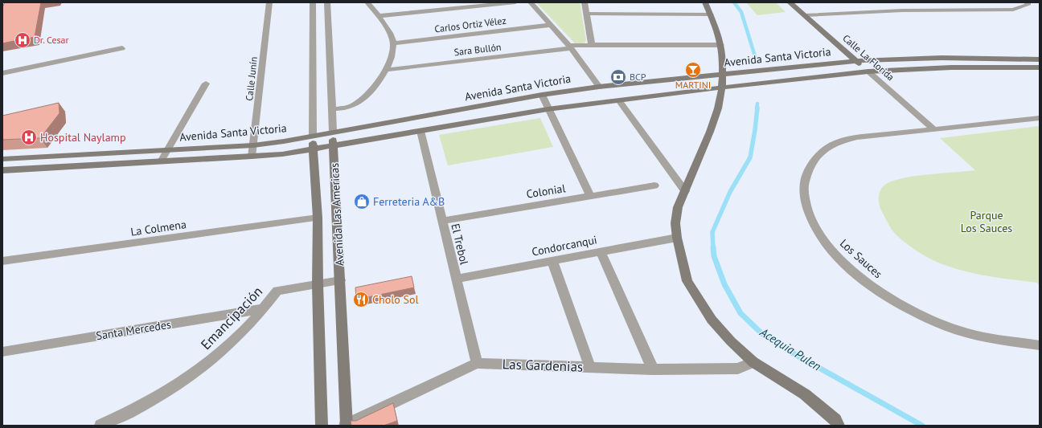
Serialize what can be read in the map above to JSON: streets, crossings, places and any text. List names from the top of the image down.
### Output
{
  "streets": {
    "main road": ["Avenida Santa Victoria", "Calle La Florida", "Avenida Las Americas"],
    "street": [
      "Carlos Ortiz Vélez",
      "Sara Bullón",
      "Calle Junín",
      "Colonial",
      "La Colmena",
      "El Trebol",
      "Condorcanqui",
      "Los Sauces",
      "Emancipación",
      "Santa Mercedes",
      "Las Gardenias"
    ]
  },
  "crossings": [
    ["Avenida Santa Victoria", "Calle La Florida"],
    ["Avenida Santa Victoria", "Calle Junín"],
    ["Avenida Santa Victoria", "Avenida Las Americas"],
    ["Avenida Santa Victoria", "El Trebol"],
    ["Calle La Florida", "Los Sauces"],
    ["Colonial", "El Trebol"],
    ["Avenida Las Americas", "La Colmena"],
    ["Avenida Las Americas", "Emancipación"],
    ["Avenida Las Americas", "Las Gardenias"],
    ["El Trebol", "Condorcanqui"],
    ["El Trebol", "Las Gardenias"],
    ["Emancipación", "Santa Mercedes"]
  ],
  "water": ["Acequia Pulen"],
  "parks": ["Parque Los Sauces"],
  "places": {
    "hospital": ["Dr. Cesar", "Hospital Naylamp"],
    "bar": ["MARTINI"],
    "bank": ["BCP"],
    "shop": ["Ferreteria A&B"],
    "restaurant": ["Cholo Sol"]
  }
}
